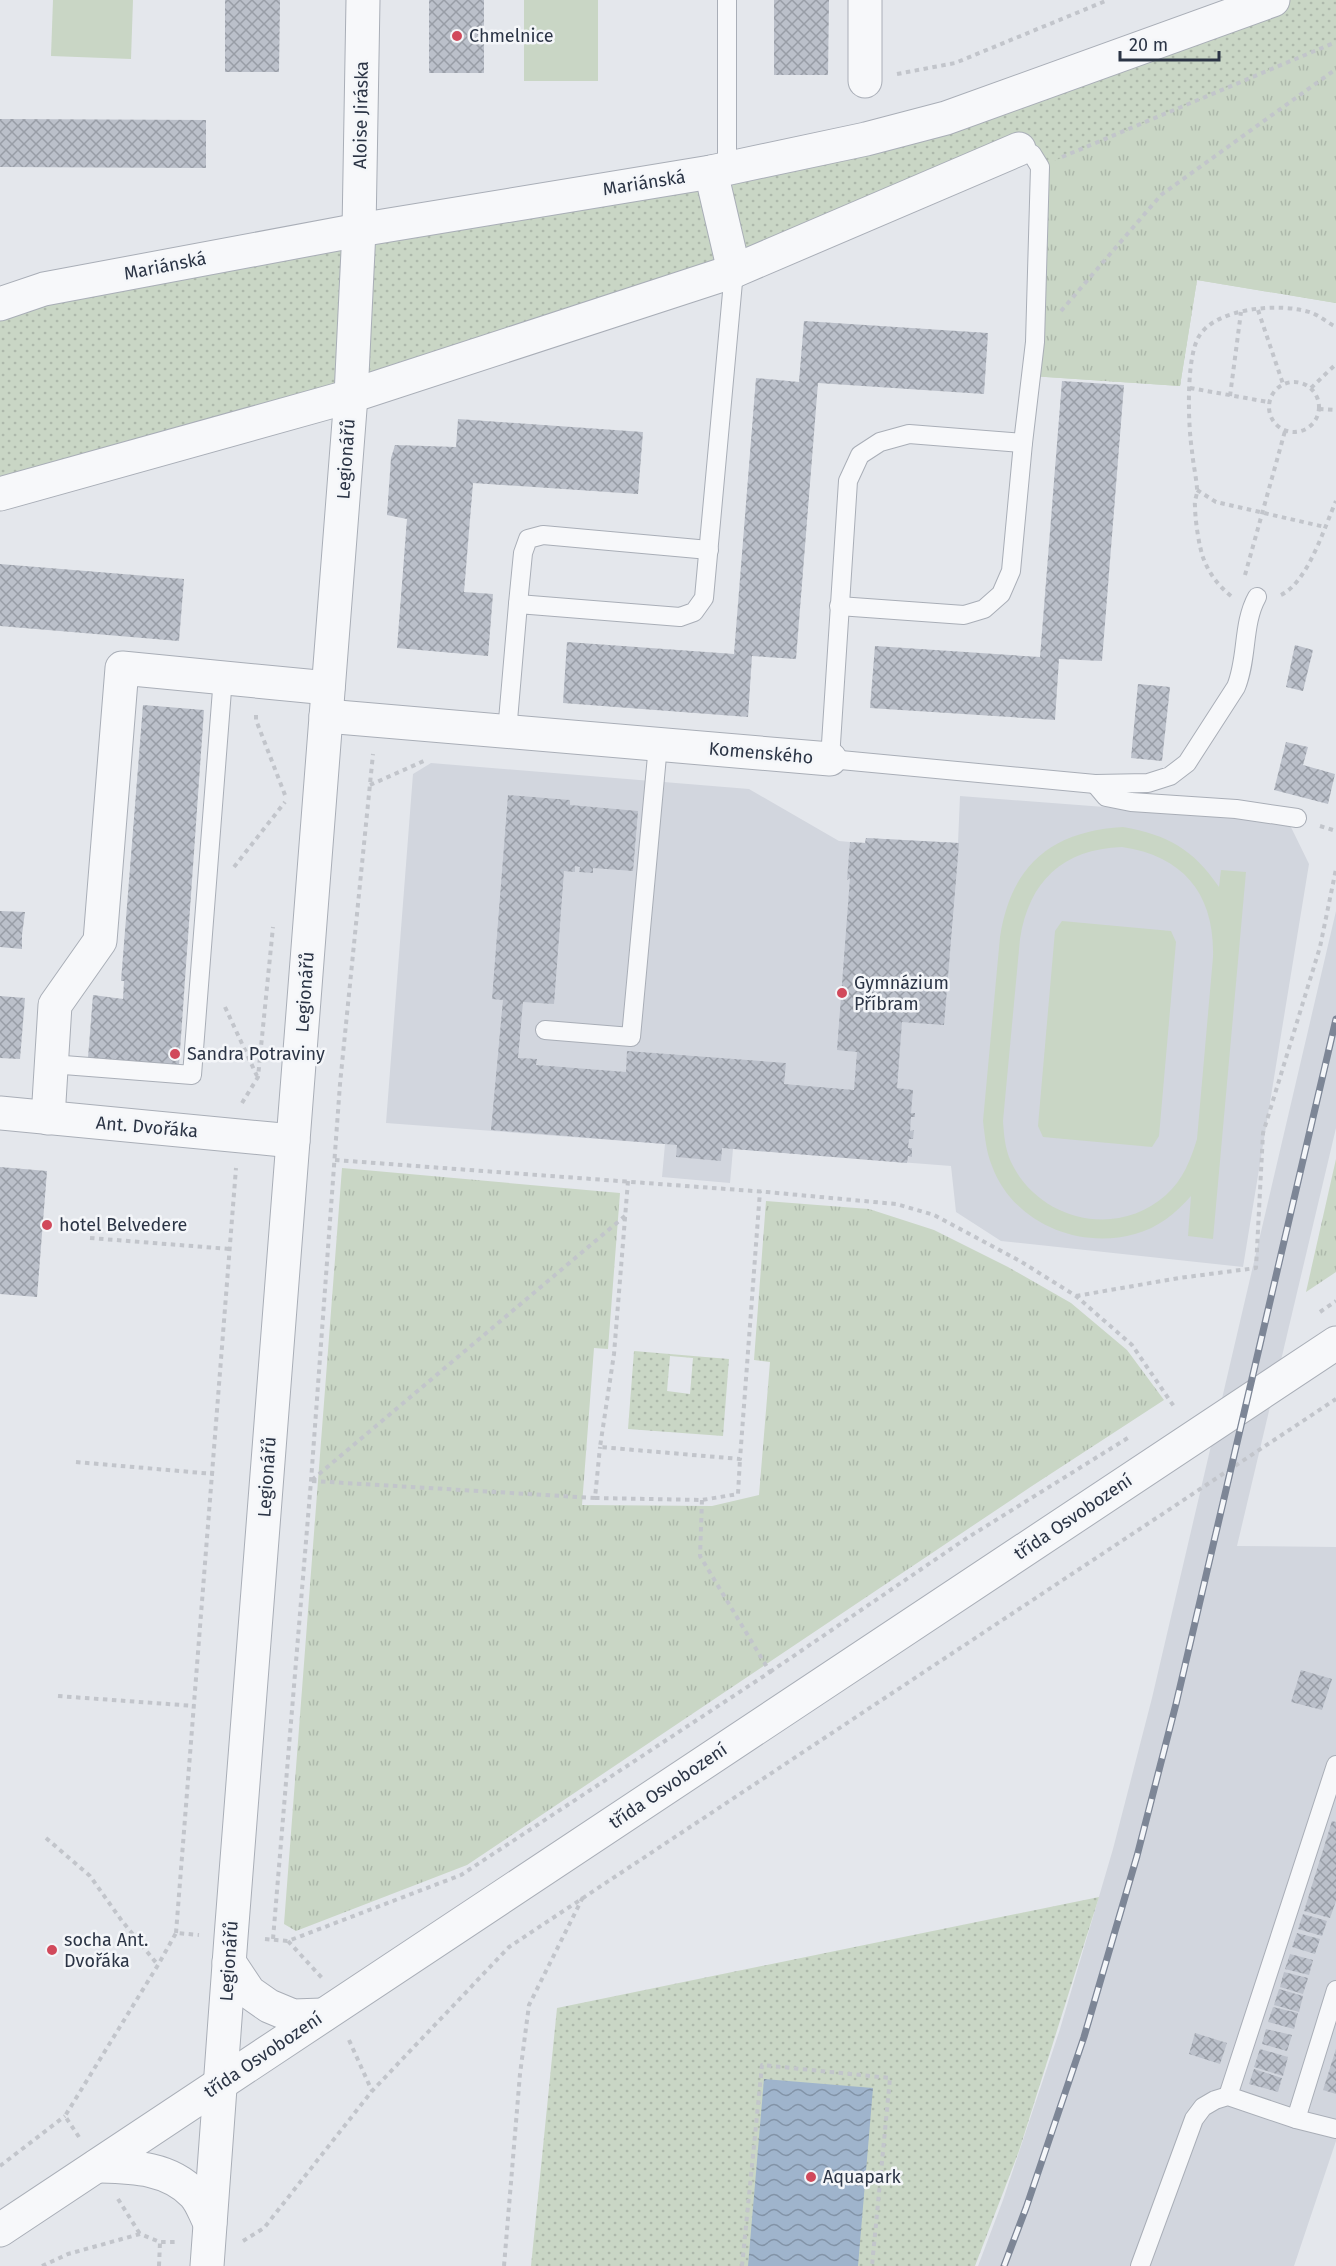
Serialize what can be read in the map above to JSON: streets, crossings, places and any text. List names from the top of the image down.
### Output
{
  "streets": {
    "street": [
      "Aloise Jiráska",
      "Mariánská",
      "Legionářů",
      "Komenského",
      "Ant. Dvořáka",
      "třída Osvobození"
    ]
  },
  "crossings": [
    ["Aloise Jiráska", "Mariánská"],
    ["Aloise Jiráska", "Legionářů"],
    ["Mariánská", "Legionářů"],
    ["Legionářů", "Komenského"],
    ["Legionářů", "Ant. Dvořáka"],
    ["Legionářů", "třída Osvobození"]
  ],
  "places": [
    "Chmelnice",
    "Gymnázium Příbram",
    "Sandra Potraviny",
    "hotel Belvedere",
    "socha Ant. Dvořáka",
    "Aquapark"
  ],
  "scale_bar": "20 m"
}
